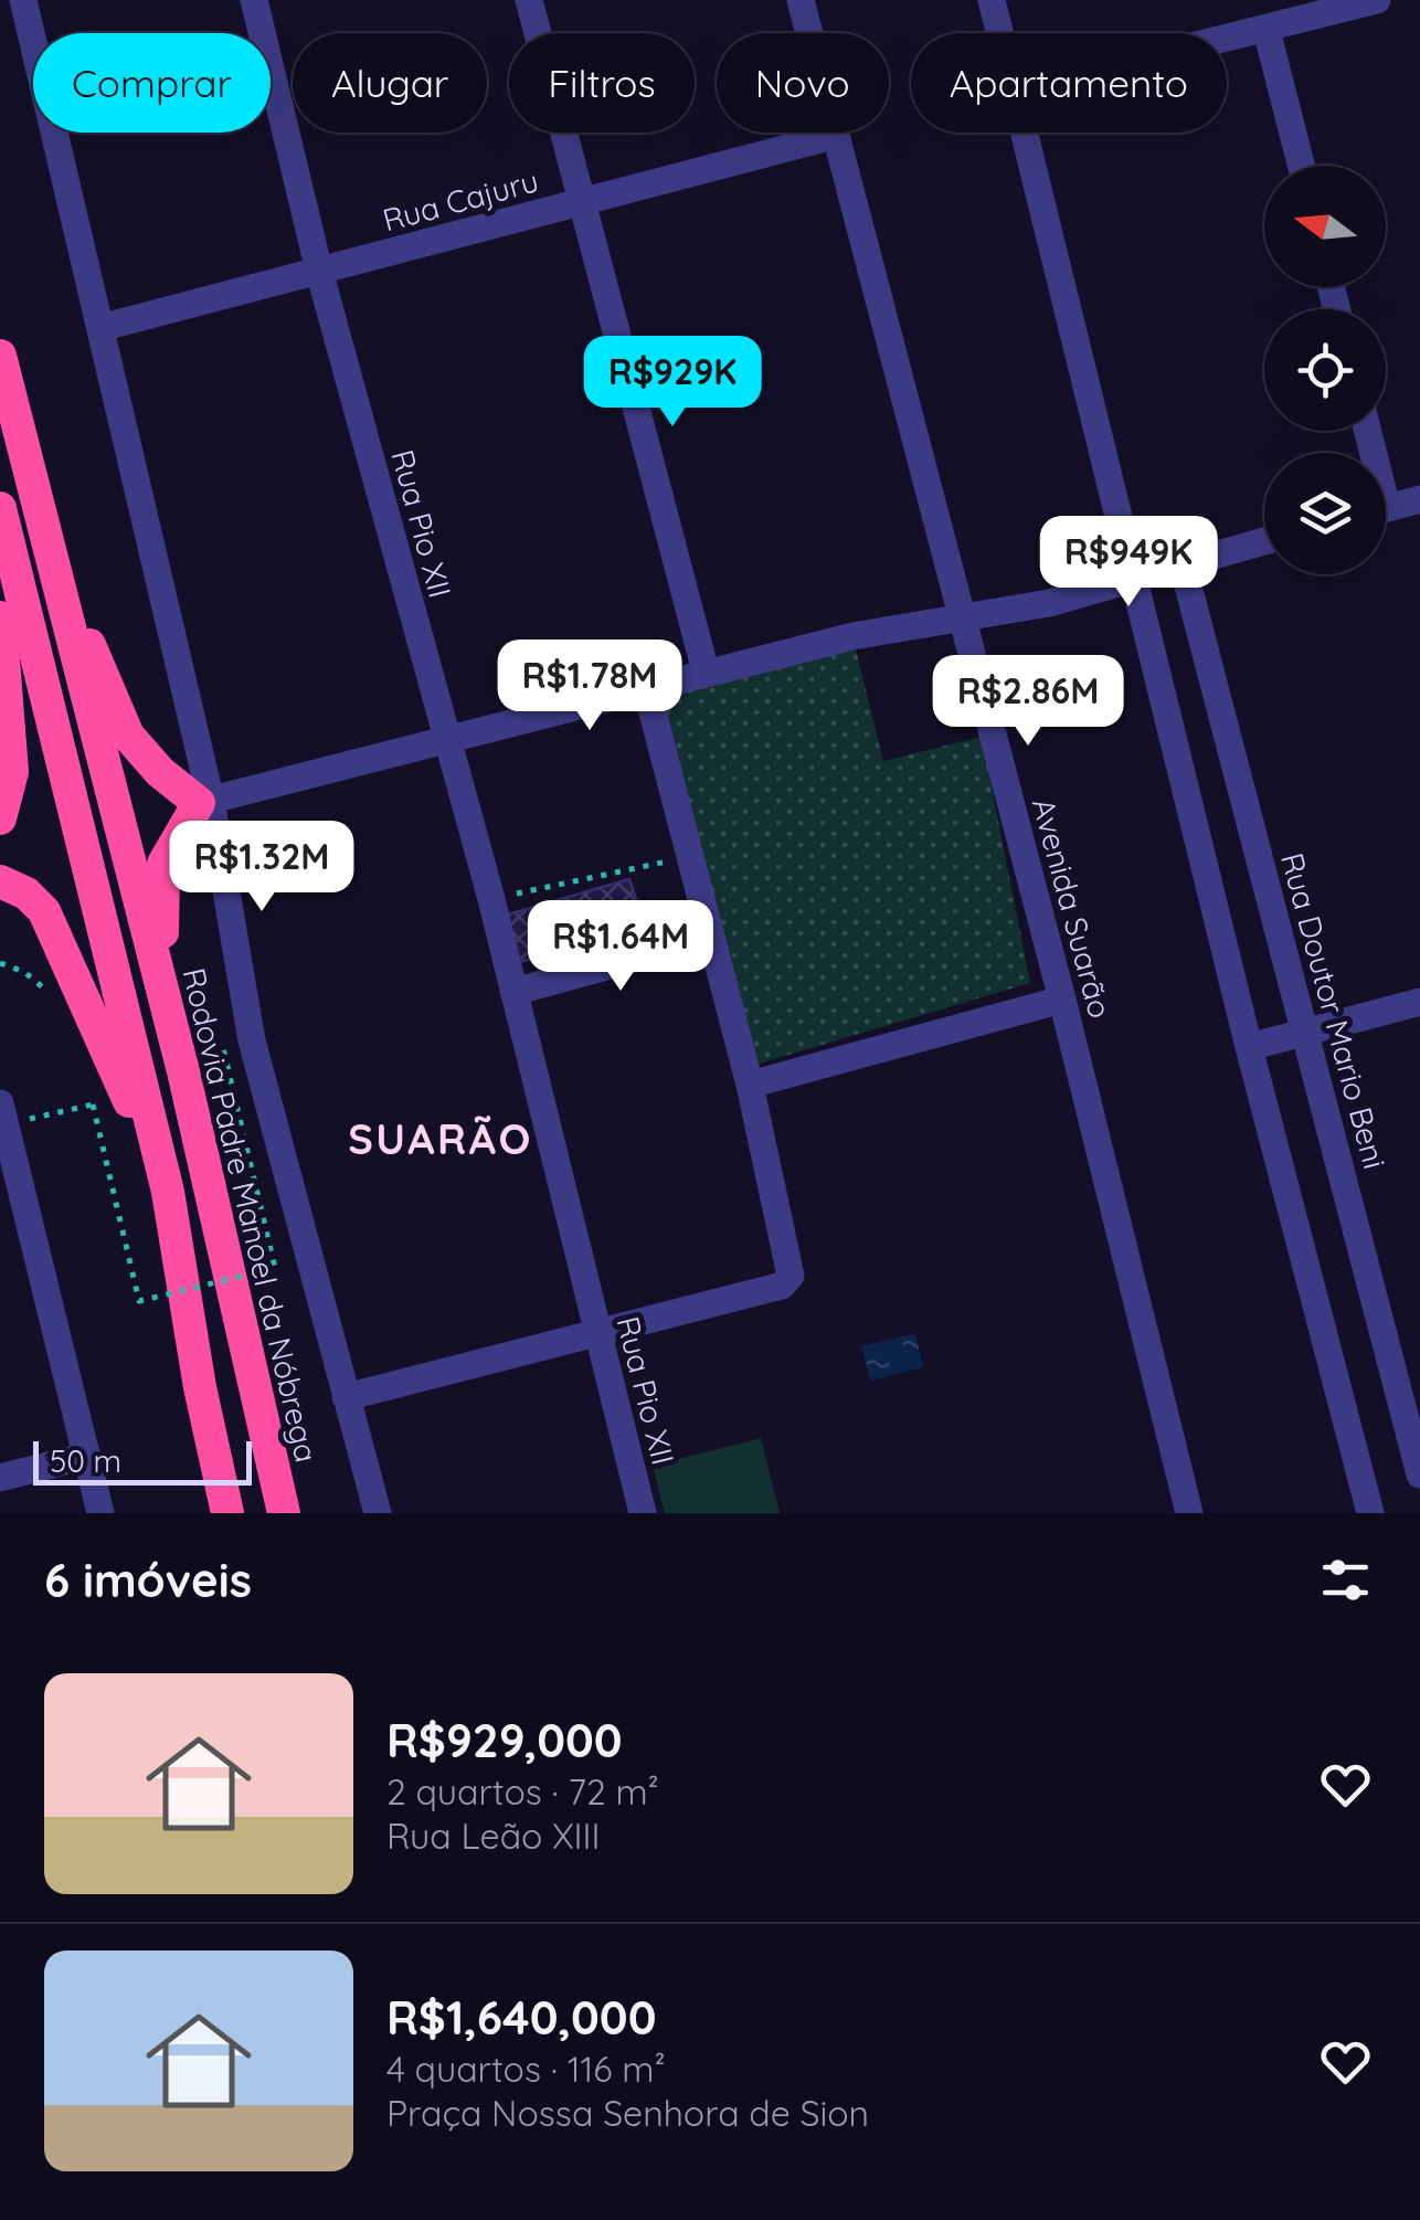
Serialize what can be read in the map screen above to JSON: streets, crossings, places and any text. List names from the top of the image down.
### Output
{
  "streets": {
    "highway": ["Rodovia Padre Manoel da Nóbrega"],
    "street": [
      "Rua Cajuru",
      "Rua Pio XII",
      "Avenida Suarão",
      "Rua Doutor Mario Beni"
    ]
  },
  "crossings": [
    ["Rua Cajuru", "Rua Pio XII"],
    ["Rua Cajuru", "Avenida Suarão"]
  ],
  "districts": ["SUARÃO"],
  "scale_bar": "50 m",
  "north": "left",
  "page": {
    "chip": [
      "Comprar",
      "Alugar",
      "Filtros",
      "Novo",
      "Apartamento"
    ],
    "price": [
      "R$929K",
      "R$949K",
      "R$1.78M",
      "R$2.86M",
      "R$1.32M",
      "R$1.64M"
    ],
    "scale": "50 m",
    "heading": "6 imóveis",
    "list": [
      {
        "name": "R$929,000",
        "note": "2 quartos · 72 m² · Rua Leão XIII"
      },
      {
        "name": "R$1,640,000",
        "note": "4 quartos · 116 m² · Praça Nossa Senhora de Sion"
      }
    ]
  }
}
